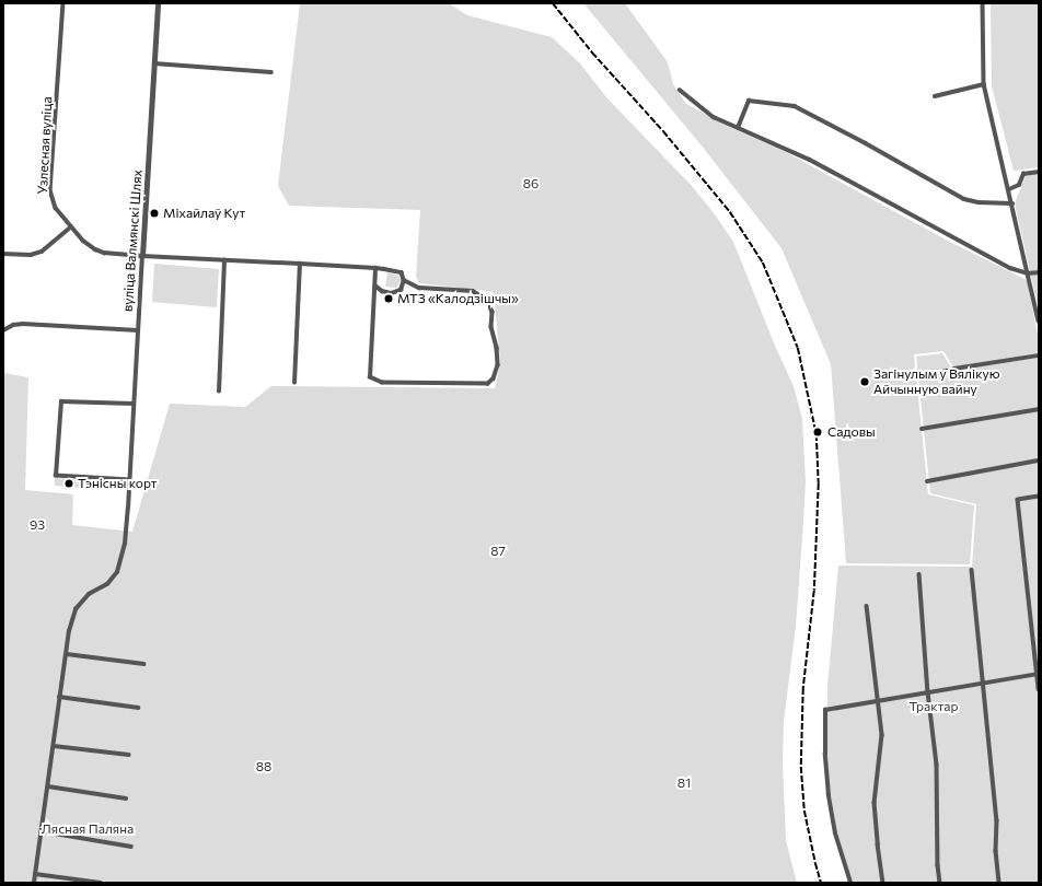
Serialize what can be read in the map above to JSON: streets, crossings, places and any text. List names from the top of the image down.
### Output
{
  "streets": {
    "street": ["Узлесная вуліца", "вуліца Валмянскі Шлях"]
  },
  "crossings": [
    ["Узлесная вуліца", "вуліца Валмянскі Шлях"]
  ],
  "parks": [
    "86",
    "93",
    "87",
    "Трактар",
    "88",
    "81",
    "Лясная Паляна"
  ],
  "places": [
    "Міхайлаў Кут",
    "МТЗ «Калодзішчы»",
    "Загінулым у Вялікую Айчынную вайну",
    "Садовы",
    "Тэнісны корт"
  ]
}
